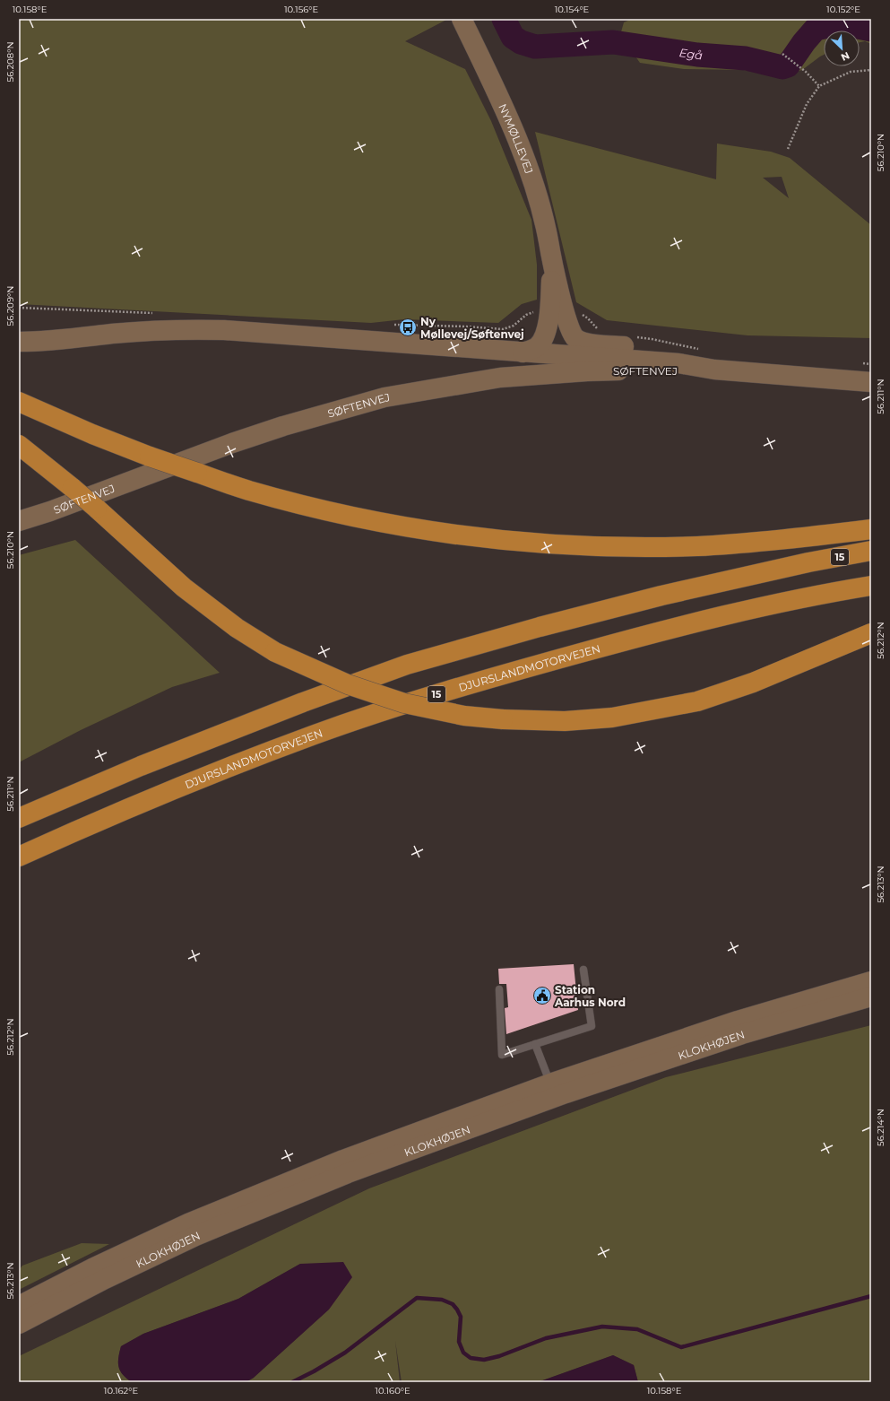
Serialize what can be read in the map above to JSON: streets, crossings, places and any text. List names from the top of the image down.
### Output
{
  "streets": {
    "highway": ["15", "DJURSLANDMOTORVEJEN"],
    "street": ["NYMØLLEVEJ", "SØFTENVEJ", "KLOKHØJEN"]
  },
  "water": ["Egå"],
  "places": {
    "bus stop": ["Ny Møllevej/Søftenvej"],
    "public building": ["Station Aarhus Nord"]
  },
  "north": "bottom right",
  "coordinates": [
    "10.158°E",
    "10.156°E",
    "10.154°E",
    "10.152°E",
    "56.208°N",
    "56.210°N",
    "56.209°N",
    "56.211°N",
    "56.212°N",
    "56.213°N",
    "56.214°N",
    "10.162°E",
    "10.160°E"
  ]
}
